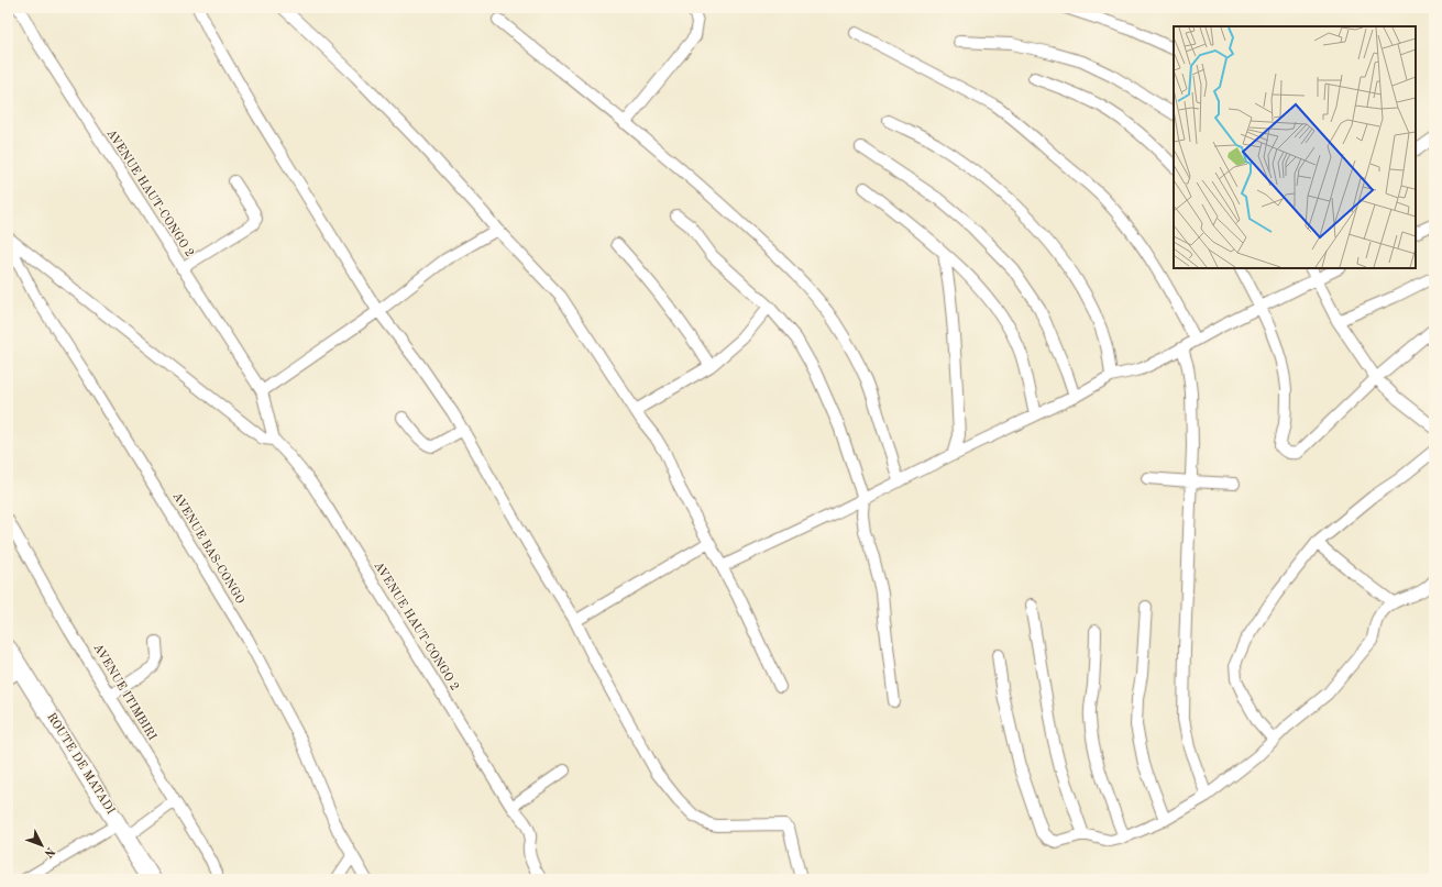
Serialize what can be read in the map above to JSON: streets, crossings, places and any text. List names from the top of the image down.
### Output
{
  "streets": {
    "main road": ["ROUTE DE MATADI"],
    "street": ["AVENUE HAUT-CONGO 2", "AVENUE BAS-CONGO", "AVENUE ITIMBIRI"]
  },
  "north": "bottom right"
}
